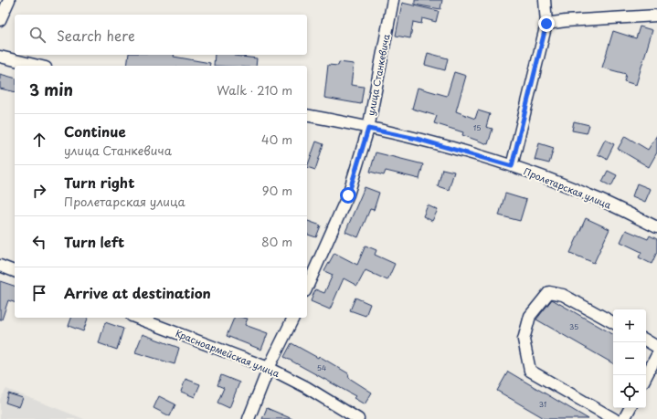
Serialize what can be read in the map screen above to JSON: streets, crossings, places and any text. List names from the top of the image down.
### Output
{
  "streets": {
    "street": ["улица Станкевича", "Пролетарская улица", "Красноармейская улица"]
  },
  "crossings": [
    ["улица Станкевича", "Пролетарская улица"]
  ],
  "house_numbers": [
    "15",
    "35",
    "54",
    "31"
  ],
  "page": {
    "search": "Search here",
    "heading": ["3 min", "Walk · 210 m"],
    "list": [
      ["Continue", "улица Станкевича", "40 m"],
      ["Turn right", "Пролетарская улица", "90 m"],
      ["Turn left", "80 m"],
      "Arrive at destination"
    ],
    "map_buttons": ["+", "−"]
  }
}
